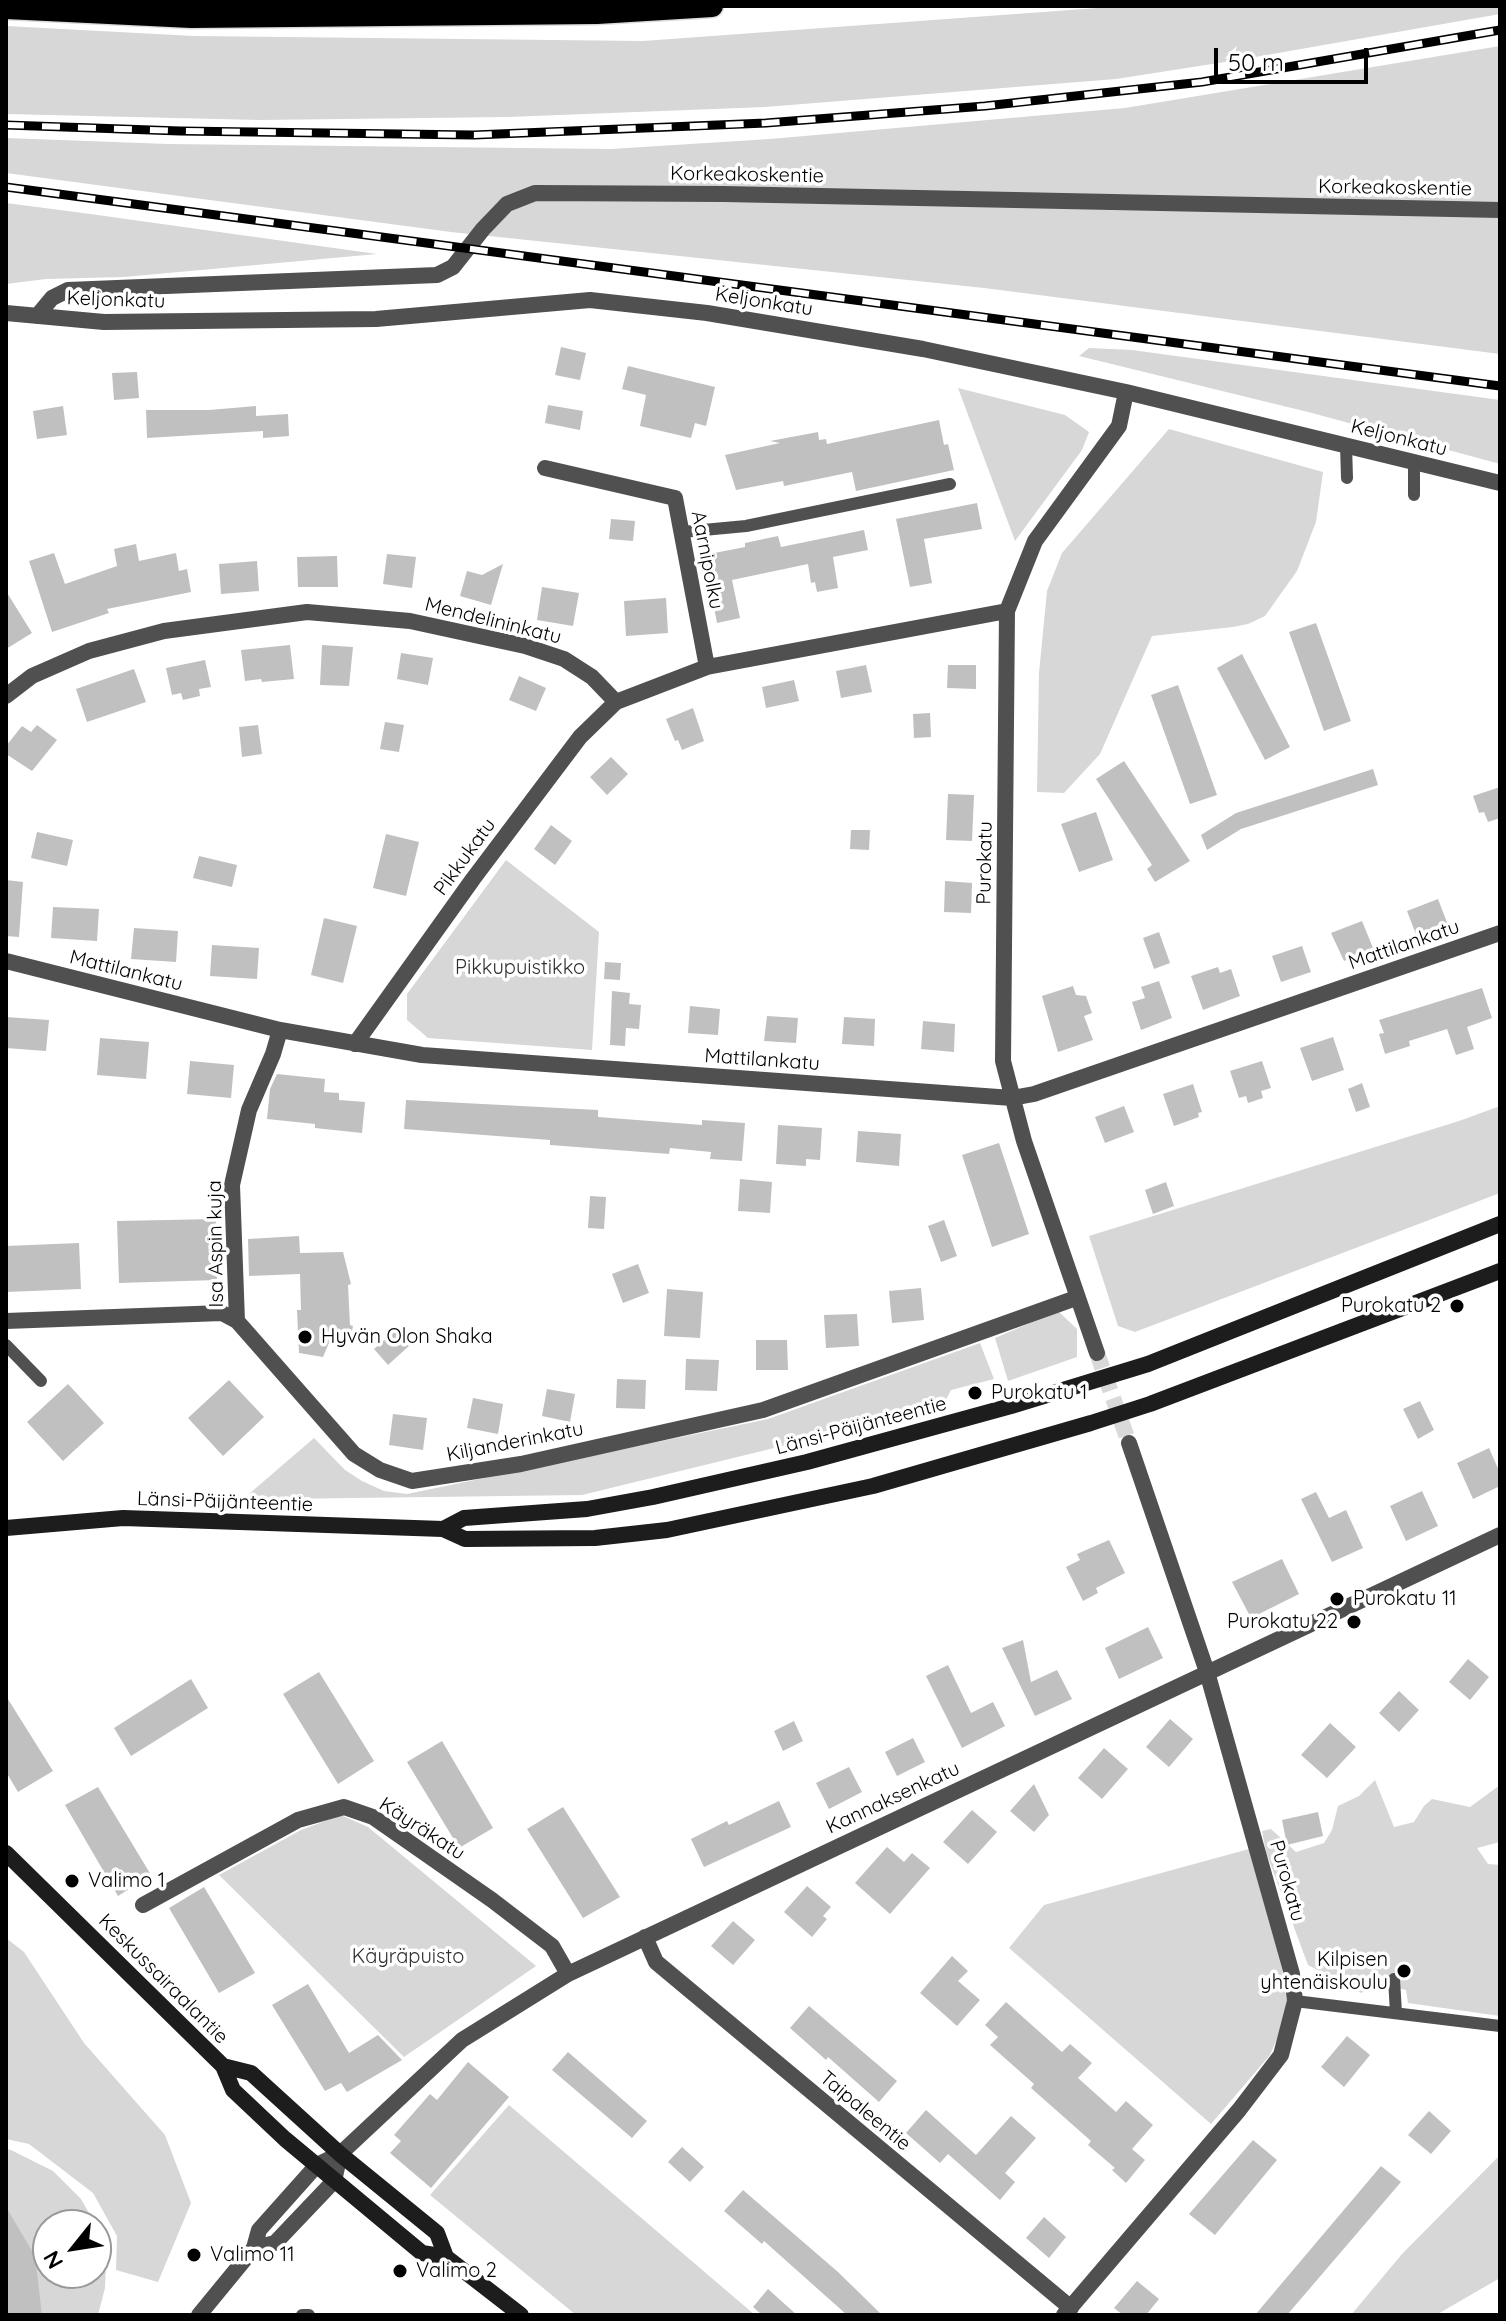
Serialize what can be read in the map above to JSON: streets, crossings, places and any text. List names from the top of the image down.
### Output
{
  "streets": {
    "main road": ["Länsi-Päijänteentie", "Keskussairaalantie"],
    "street": [
      "Korkeakoskentie",
      "Keljonkatu",
      "Aarnipolku",
      "Mendelininkatu",
      "Pikkukatu",
      "Purokatu",
      "Mattilankatu",
      "Isa Aspin kuja",
      "Kiljanderinkatu",
      "Kannaksenkatu",
      "Käyräkatu",
      "Taipaleentie"
    ]
  },
  "crossings": [
    ["Korkeakoskentie", "Keljonkatu"],
    ["Keljonkatu", "Purokatu"],
    ["Mendelininkatu", "Pikkukatu"],
    ["Pikkukatu", "Mattilankatu"],
    ["Purokatu", "Mattilankatu"],
    ["Purokatu", "Kiljanderinkatu"],
    ["Purokatu", "Kannaksenkatu"],
    ["Purokatu", "Taipaleentie"],
    ["Mattilankatu", "Isa Aspin kuja"],
    ["Isa Aspin kuja", "Kiljanderinkatu"],
    ["Kannaksenkatu", "Käyräkatu"],
    ["Kannaksenkatu", "Keskussairaalantie"],
    ["Kannaksenkatu", "Taipaleentie"]
  ],
  "parks": ["Pikkupuistikko", "Käyräpuisto"],
  "places": [
    "Purokatu 2",
    "Hyvän Olon Shaka",
    "Purokatu 1",
    "Purokatu 11",
    "Purokatu 22",
    "Valimo 1",
    "Kilpisen yhtenäiskoulu",
    "Valimo 11",
    "Valimo 2"
  ],
  "scale_bar": "50 m",
  "north": "bottom left"
}
